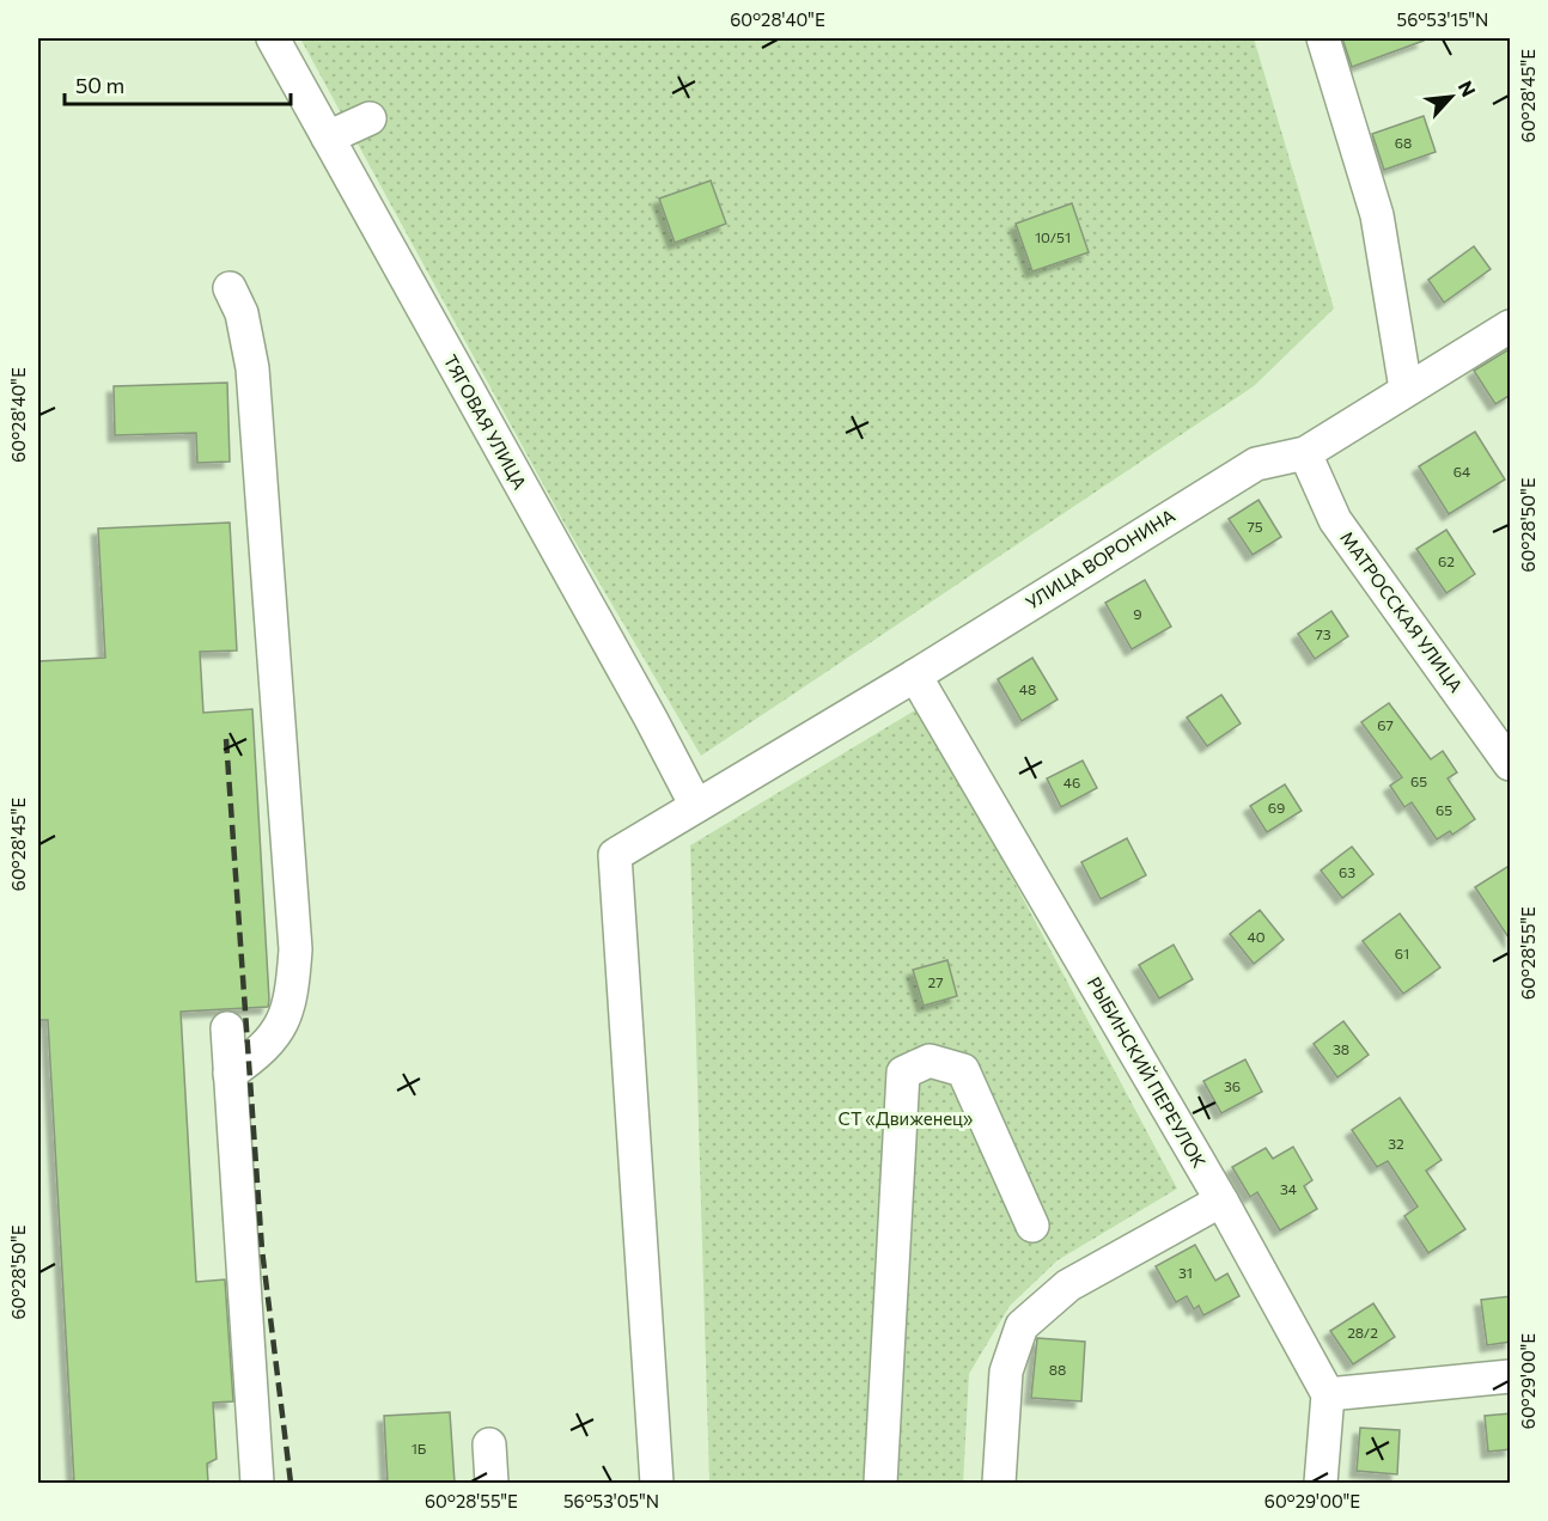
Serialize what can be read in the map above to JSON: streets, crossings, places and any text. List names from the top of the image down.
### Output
{
  "streets": {
    "street": [
      "ТЯГОВАЯ УЛИЦА",
      "УЛИЦА ВОРОНИНА",
      "МАТРОССКАЯ УЛИЦА",
      "РЫБИНСКИЙ ПЕРЕУЛОК"
    ]
  },
  "crossings": [
    ["ТЯГОВАЯ УЛИЦА", "УЛИЦА ВОРОНИНА"],
    ["УЛИЦА ВОРОНИНА", "МАТРОССКАЯ УЛИЦА"],
    ["УЛИЦА ВОРОНИНА", "РЫБИНСКИЙ ПЕРЕУЛОК"]
  ],
  "parks": ["СТ «Движенец»"],
  "house_numbers": [
    "68",
    "10/51",
    "64",
    "75",
    "62",
    "9",
    "73",
    "48",
    "67",
    "65",
    "46",
    "69",
    "65",
    "63",
    "40",
    "61",
    "27",
    "38",
    "36",
    "32",
    "34",
    "31",
    "28/2",
    "88",
    "1Б"
  ],
  "scale_bar": "50 m",
  "north": "top right",
  "coordinates": [
    "60°28'40\"E",
    "56°53'15\"N",
    "60°28'45\"E",
    "60°28'50\"E",
    "60°28'55\"E",
    "60°29'00\"E",
    "56°53'05\"N"
  ]
}
